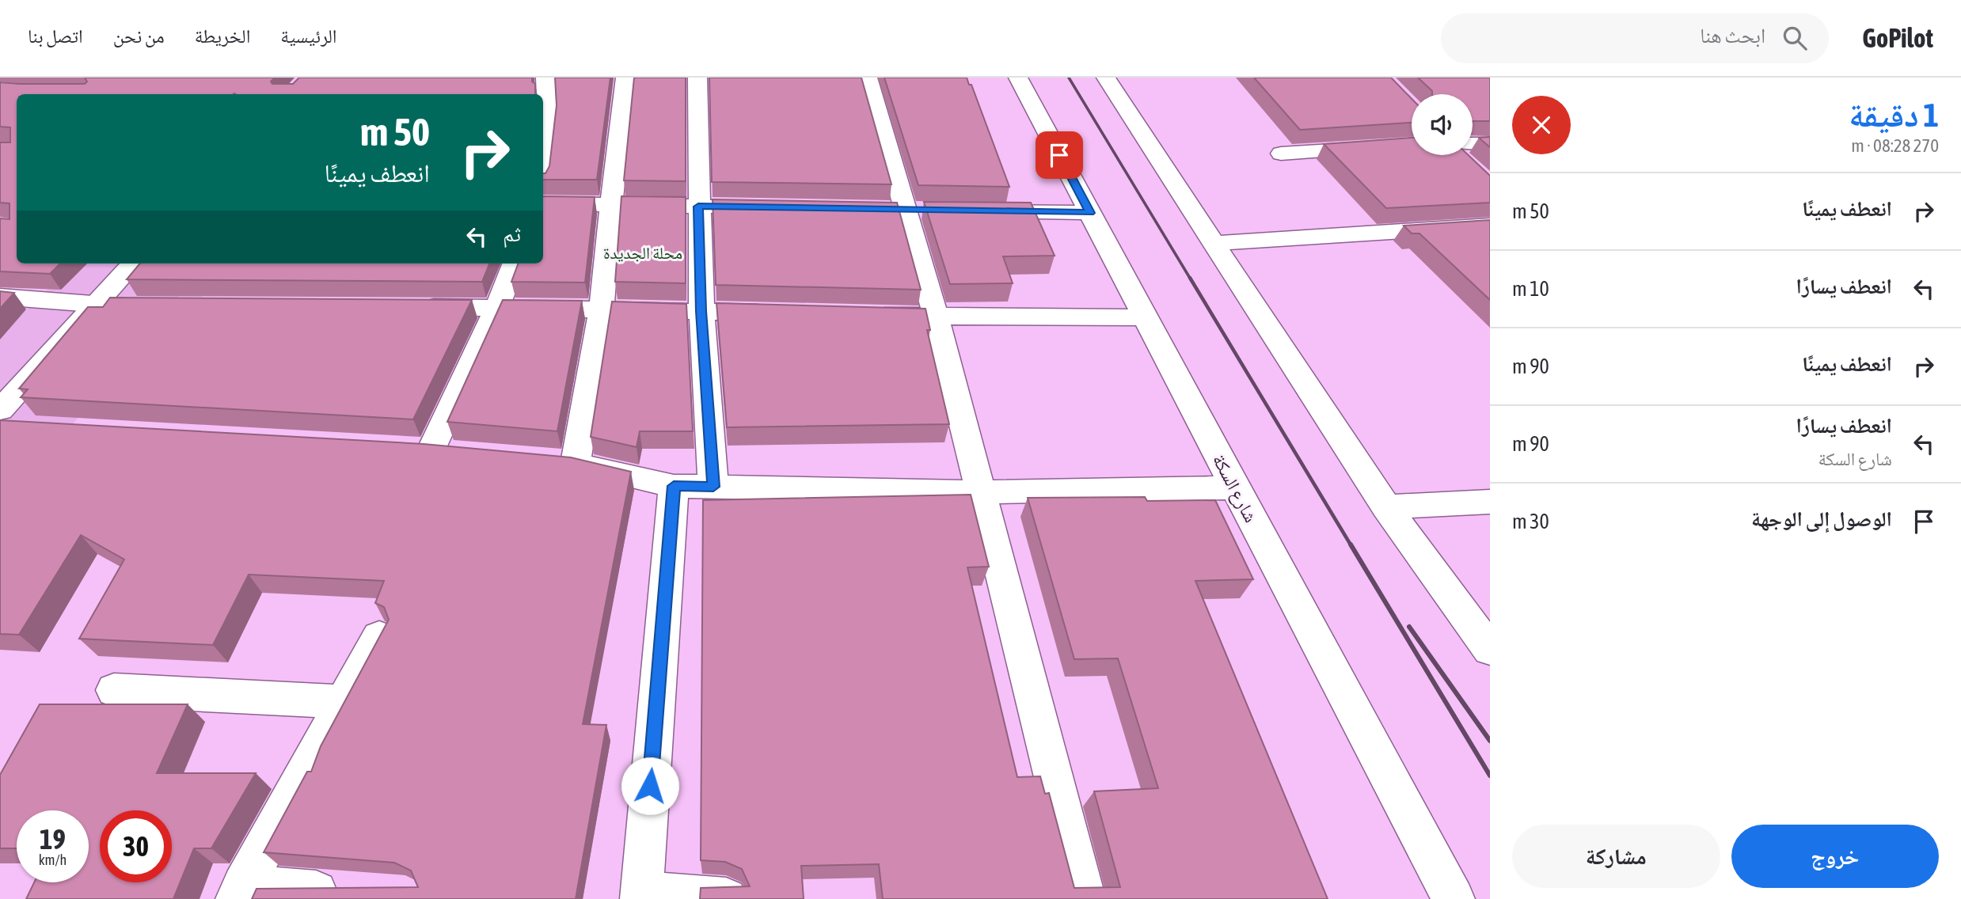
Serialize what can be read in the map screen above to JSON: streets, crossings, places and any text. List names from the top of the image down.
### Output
{
  "streets": {
    "street": ["شارع السكة"]
  },
  "districts": ["محلة الجديدة"],
  "page": {
    "header": "GoPilot",
    "search": "ابحث هنا",
    "nav": [
      "الرئيسية",
      "الخريطة",
      "من نحن",
      "اتصل بنا"
    ],
    "heading": ["1 دقيقة", "270 m · 08:28"],
    "turn": ["50 m", "انعطف يمينًا"],
    "list": [
      {
        "name": "انعطف يمينًا",
        "value": "50 m"
      },
      {
        "name": "انعطف يسارًا",
        "value": "10 m"
      },
      {
        "name": "انعطف يمينًا",
        "value": "90 m"
      },
      {
        "name": "انعطف يسارًا",
        "note": "شارع السكة",
        "value": "90 m"
      },
      {
        "name": "الوصول إلى الوجهة",
        "value": "30 m"
      }
    ],
    "then": "ثم",
    "speed": "19 km/h",
    "limit": "30",
    "buttons": ["خروج", "مشاركة"]
  }
}
